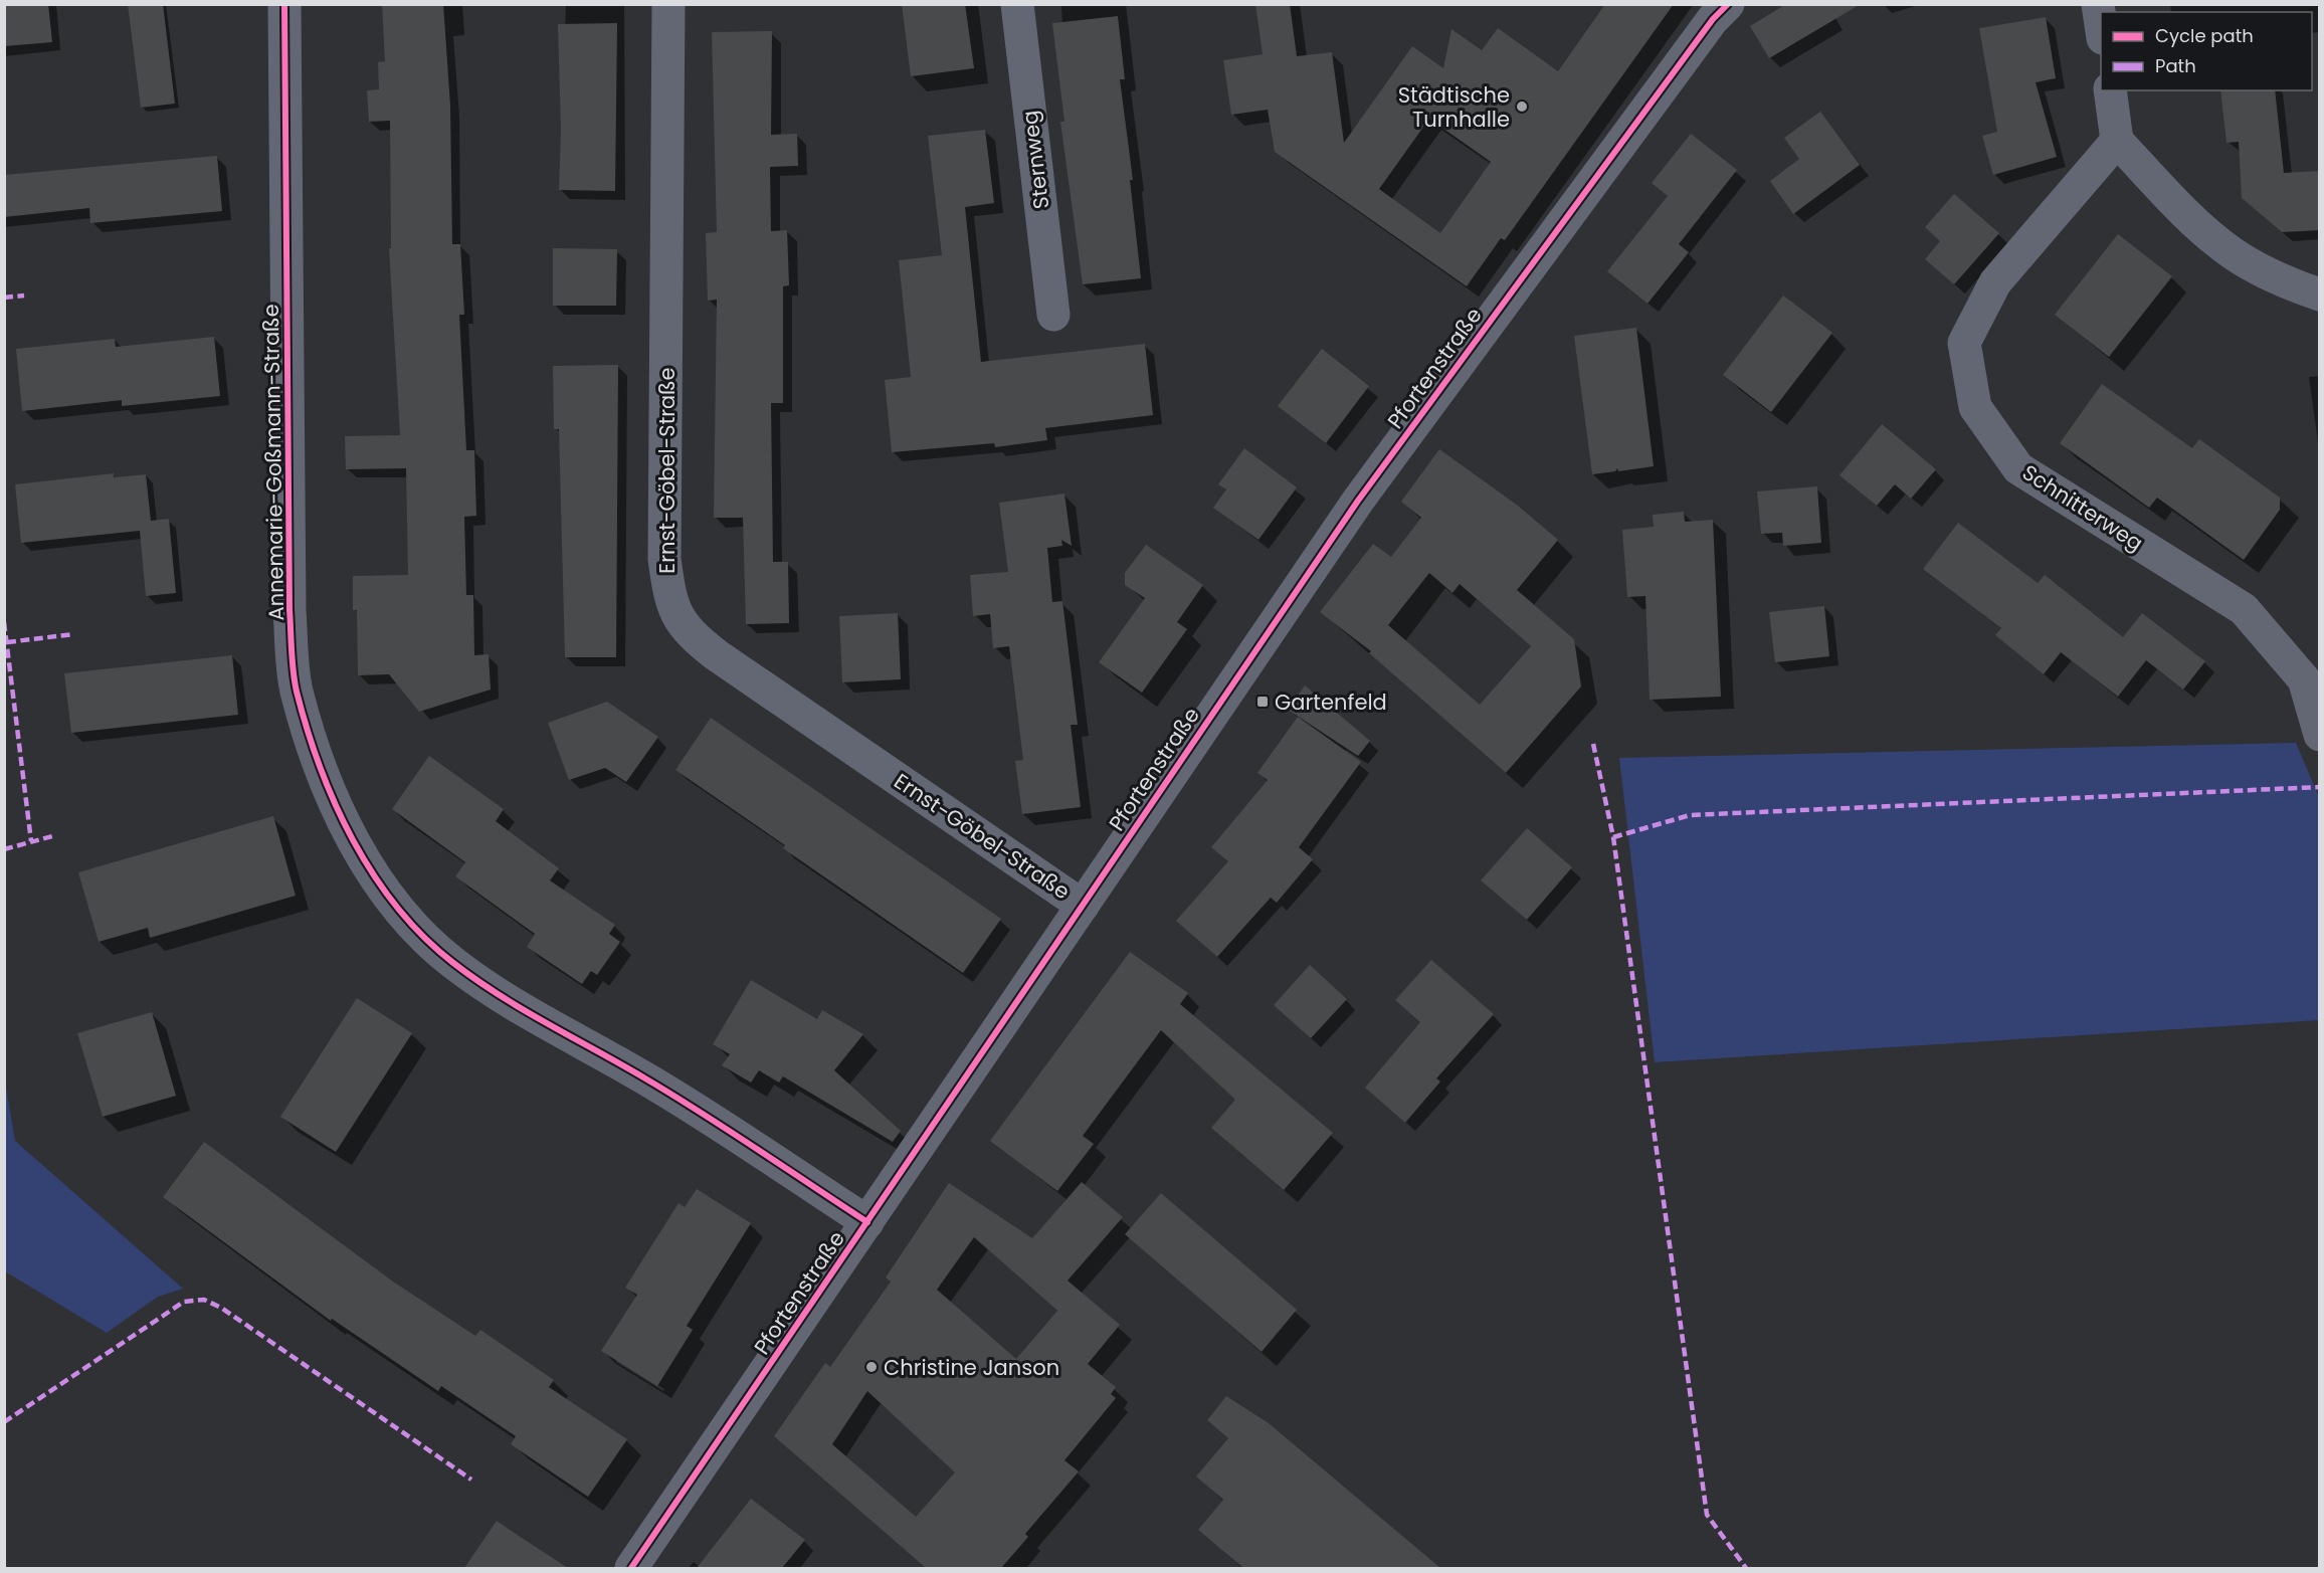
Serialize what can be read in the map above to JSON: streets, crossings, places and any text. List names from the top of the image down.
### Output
{
  "streets": {
    "street": [
      "Sternweg",
      "Pfortenstraße",
      "Annemarie-Goßmann-Straße",
      "Ernst-Göbel-Straße",
      "Schnitterweg"
    ]
  },
  "crossings": [
    ["Pfortenstraße", "Annemarie-Goßmann-Straße"],
    ["Pfortenstraße", "Ernst-Göbel-Straße"]
  ],
  "places": {
    "other": ["Städtische Turnhalle", "Christine Janson"],
    "transit": ["Gartenfeld"]
  },
  "legend": ["Cycle path", "Path"]
}
